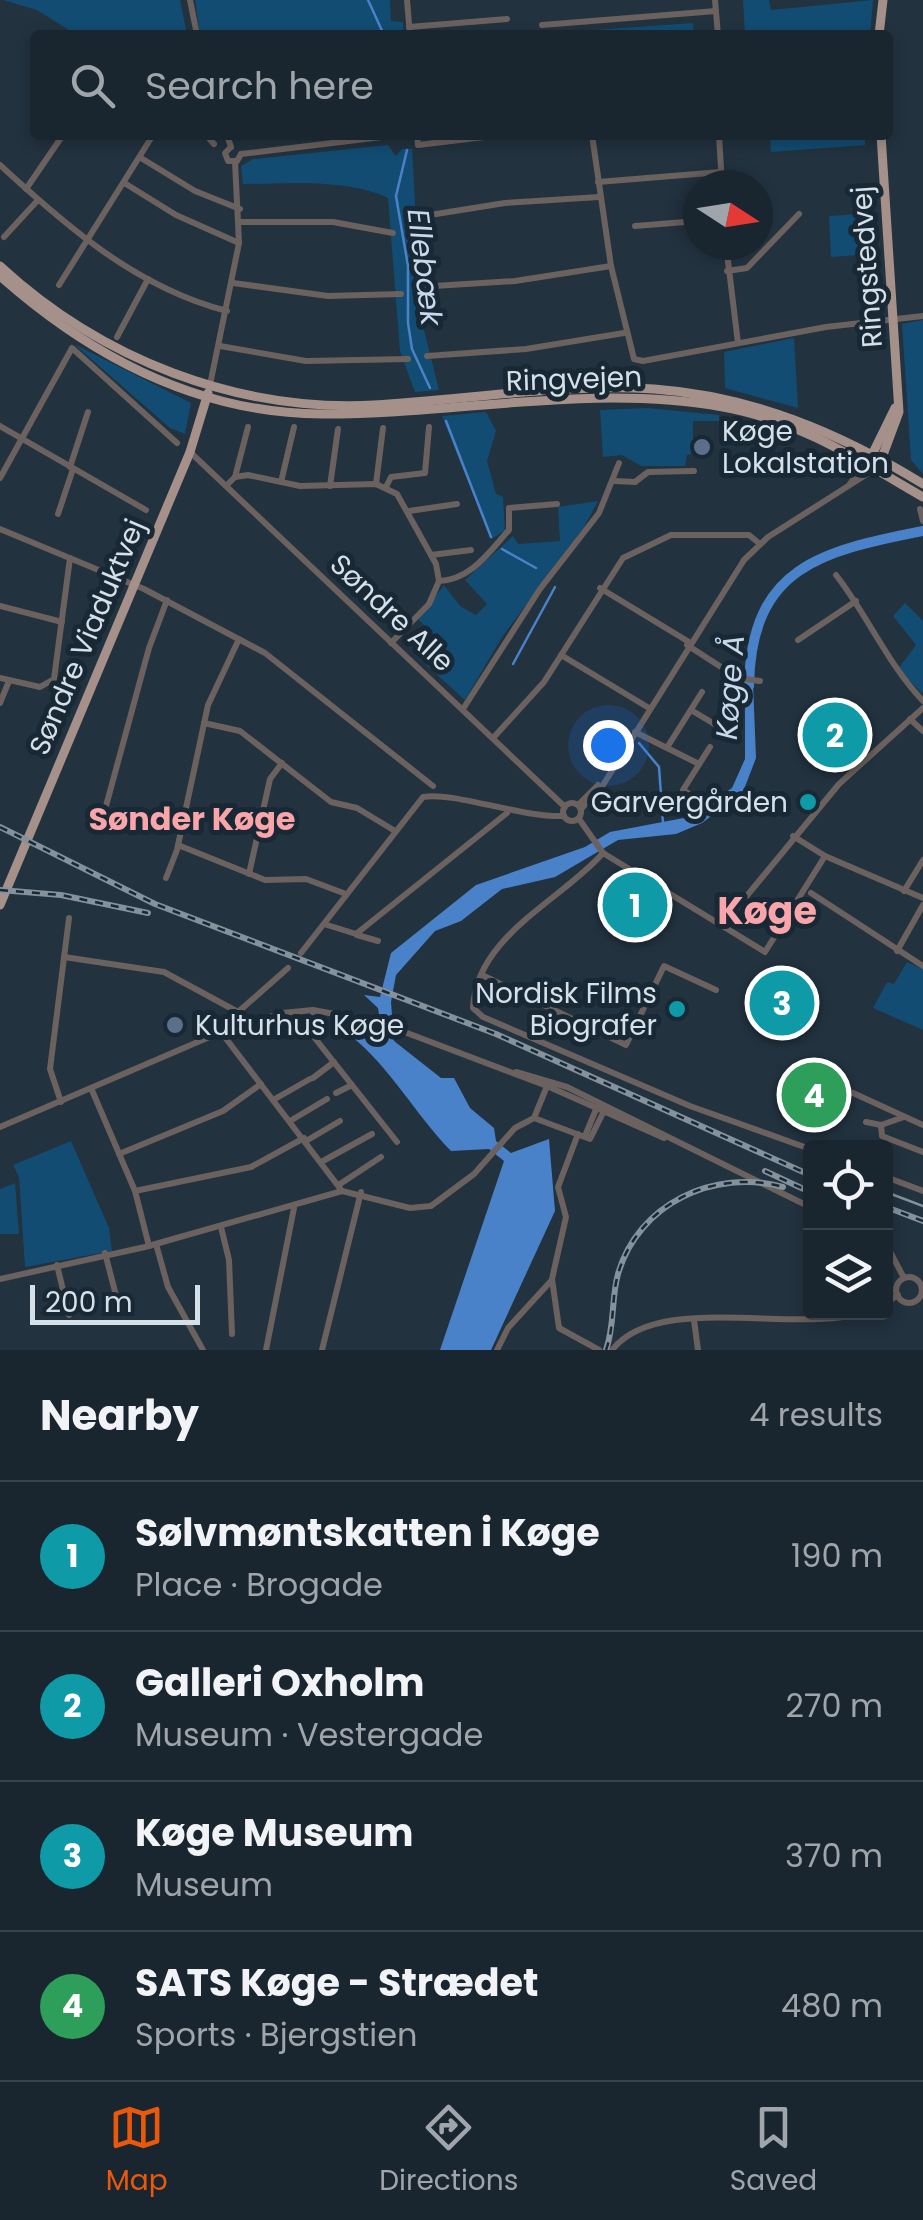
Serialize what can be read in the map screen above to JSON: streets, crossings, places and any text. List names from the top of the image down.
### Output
{
  "streets": {
    "main road": ["Ringstedvej", "Ringvejen", "Søndre Viaduktvej"],
    "street": ["Søndre Alle"]
  },
  "crossings": [
    ["Ringstedvej", "Ringvejen"],
    ["Ringvejen", "Søndre Viaduktvej"],
    ["Søndre Alle", "Søndre Viaduktvej"]
  ],
  "districts": ["Sønder Køge", "Køge"],
  "water": ["Ellebæk", "Køge Å"],
  "places": [
    "Køge Lokalstation",
    "Garvergården",
    "Nordisk Films Biografer",
    "Kulturhus Køge"
  ],
  "scale_bar": "200 m",
  "north": "right",
  "page": {
    "search": "Search here",
    "pins": [
      "2",
      "1",
      "3",
      "4"
    ],
    "scale": "200 m",
    "heading": ["Nearby", "4 results"],
    "list": [
      {
        "mark": "1",
        "name": "Sølvmøntskatten i Køge",
        "note": "Place · Brogade",
        "value": "190 m"
      },
      {
        "mark": "2",
        "name": "Galleri Oxholm",
        "note": "Museum · Vestergade",
        "value": "270 m"
      },
      {
        "mark": "3",
        "name": "Køge Museum",
        "note": "Museum",
        "value": "370 m"
      },
      {
        "mark": "4",
        "name": "SATS Køge - Strædet",
        "note": "Sports · Bjergstien",
        "value": "480 m"
      }
    ],
    "nav": ["Map", "Directions", "Saved"]
  }
}
